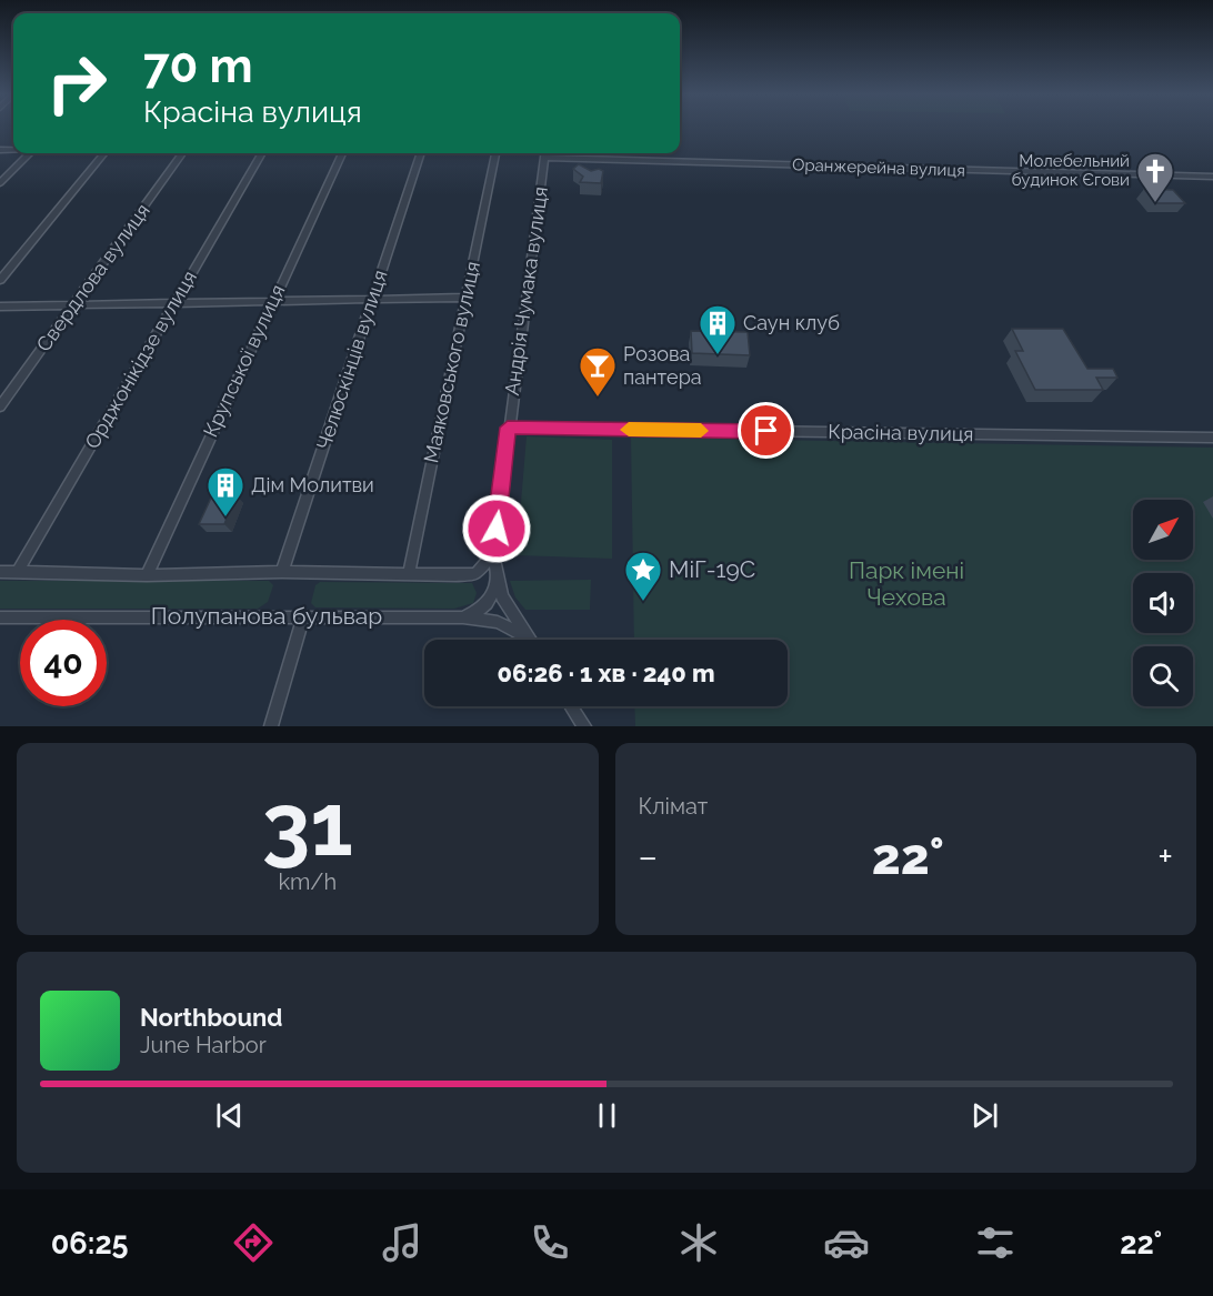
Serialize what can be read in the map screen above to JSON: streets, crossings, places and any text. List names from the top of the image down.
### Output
{
  "streets": {
    "street": [
      "Оранжерейна вулиця",
      "Свердлова вулиця",
      "Андрія Чумака вулиця",
      "Орджонікідзе вулиця",
      "Челюскінців вулиця",
      "Крупської вулиця",
      "Маяковського вулиця",
      "Красіна вулиця",
      "Полупанова бульвар"
    ]
  },
  "crossings": [
    ["Оранжерейна вулиця", "Андрія Чумака вулиця"],
    ["Андрія Чумака вулиця", "Красіна вулиця"],
    ["Андрія Чумака вулиця", "Полупанова бульвар"],
    ["Орджонікідзе вулиця", "Полупанова бульвар"],
    ["Челюскінців вулиця", "Полупанова бульвар"],
    ["Крупської вулиця", "Полупанова бульвар"],
    ["Маяковського вулиця", "Полупанова бульвар"]
  ],
  "parks": ["Парк імені Чехова"],
  "places": {
    "church": ["Молебельний будинок Єгови"],
    "building": ["Саун клуб", "Дім Молитви"],
    "bar": ["Розова пантера"],
    "place": ["МіГ-19С"]
  },
  "north": "top right",
  "page": {
    "turn": ["70 m", "Красіна вулиця"],
    "limit": "40",
    "trip": "06:26 · 1 хв · 240 m",
    "tile": [
      ["31", "km/h"],
      "Клімат"
    ],
    "heat": ["−", "22°", "+"],
    "song": ["Northbound", "June Harbor"],
    "tabs": ["06:25", "22°"]
  }
}
